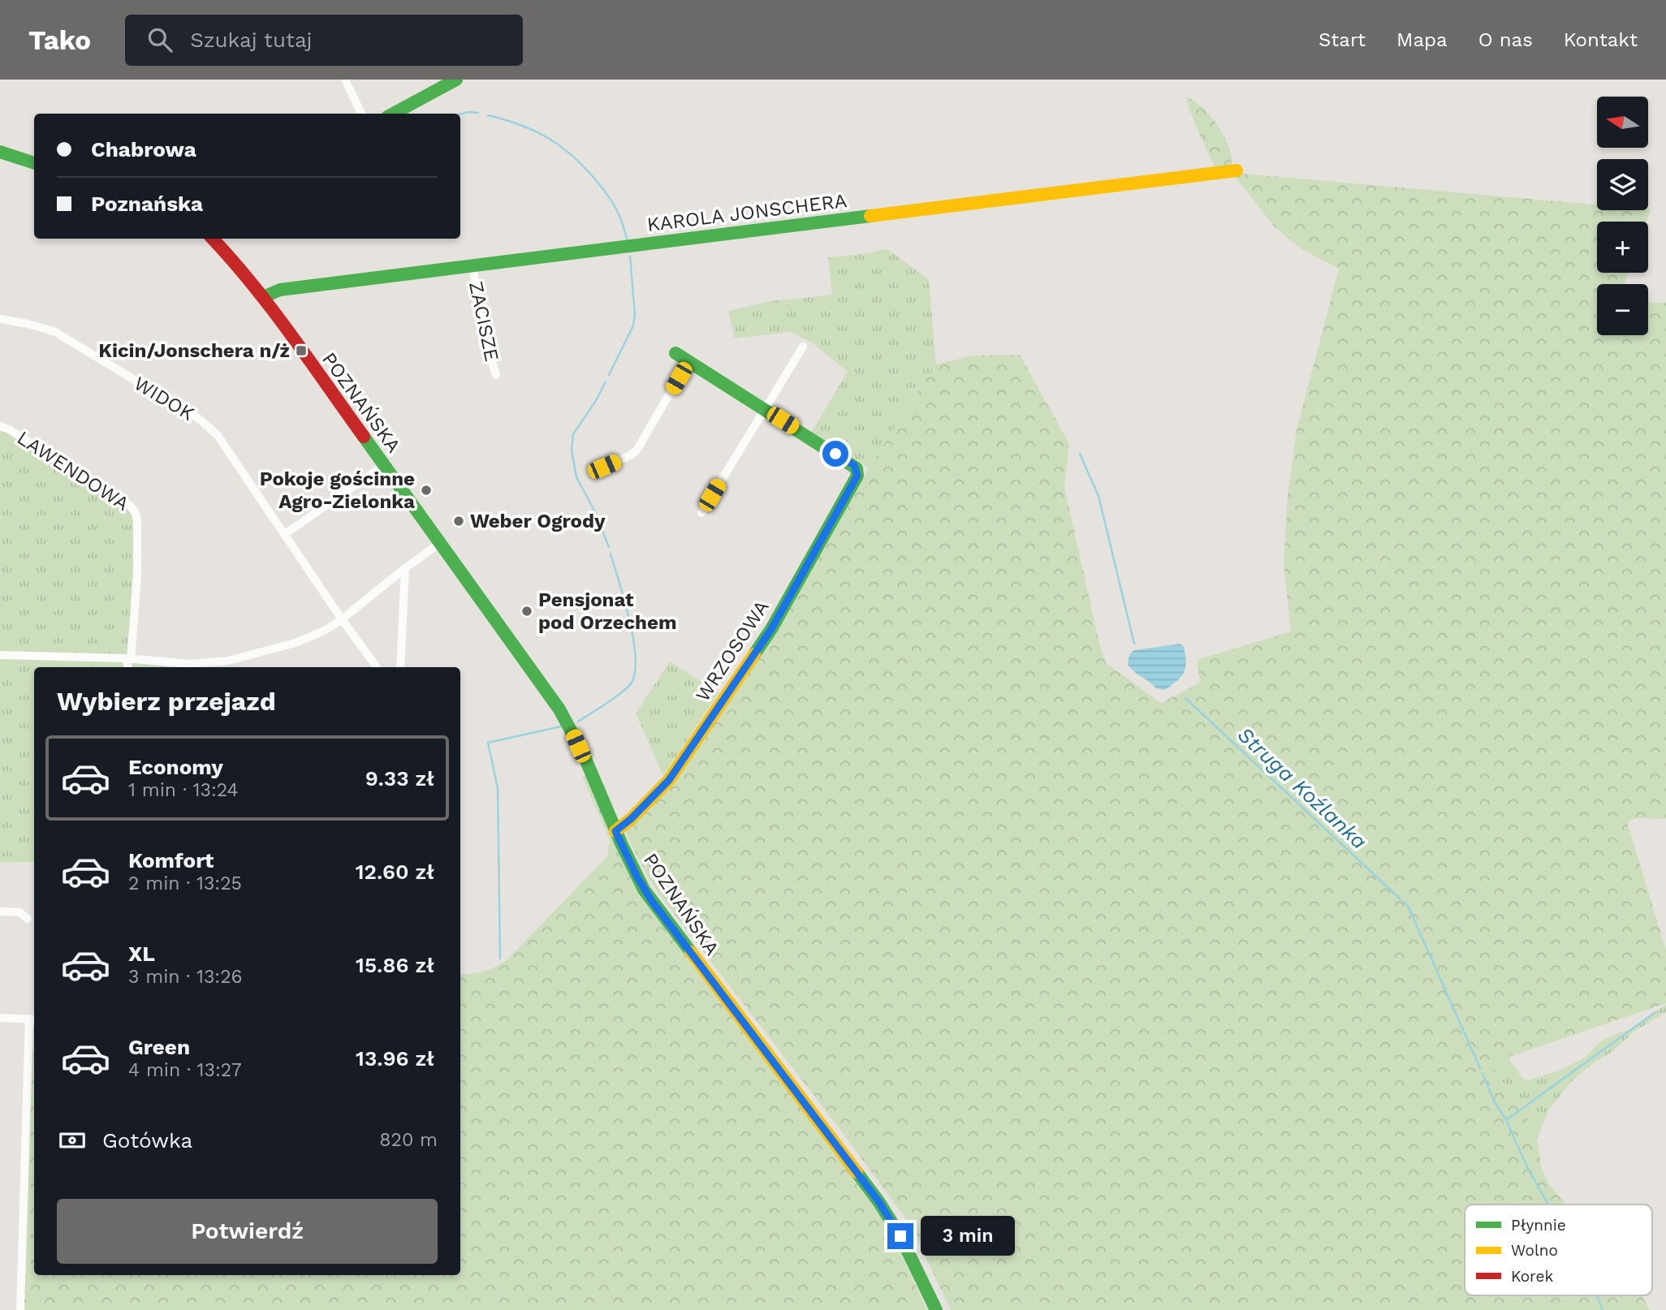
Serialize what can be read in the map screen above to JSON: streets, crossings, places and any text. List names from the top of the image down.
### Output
{
  "streets": {
    "street": [
      "KAROLA JONSCHERA",
      "ZACISZE",
      "WIDOK",
      "POZNAŃSKA",
      "LAWENDOWA",
      "WRZOSOWA"
    ]
  },
  "crossings": [
    ["KAROLA JONSCHERA", "ZACISZE"],
    ["KAROLA JONSCHERA", "POZNAŃSKA"],
    ["POZNAŃSKA", "WRZOSOWA"]
  ],
  "water": ["Struga Koźlanka"],
  "places": {
    "transit": ["Kicin/Jonschera n/ż"],
    "other": ["Pokoje gościnne Agro-Zielonka", "Weber Ogrody", "Pensjonat pod Orzechem"]
  },
  "legend": ["Płynnie", "Wolno", "Korek"],
  "north": "left",
  "page": {
    "header": "Tako",
    "search": "Szukaj tutaj",
    "nav": [
      "Start",
      "Mapa",
      "O nas",
      "Kontakt"
    ],
    "map_buttons": ["+", "−"],
    "banner": ["Chabrowa", "Poznańska"],
    "heading": "Wybierz przejazd",
    "list": [
      {
        "name": "Economy",
        "note": "1 min · 13:24",
        "value": "9.33 zł"
      },
      {
        "name": "Komfort",
        "note": "2 min · 13:25",
        "value": "12.60 zł"
      },
      {
        "name": "XL",
        "note": "3 min · 13:26",
        "value": "15.86 zł"
      },
      {
        "name": "Green",
        "note": "4 min · 13:27",
        "value": "13.96 zł"
      }
    ],
    "pay": ["Gotówka", "820 m"],
    "buttons": "Potwierdź",
    "bubble": "3 min"
  }
}
